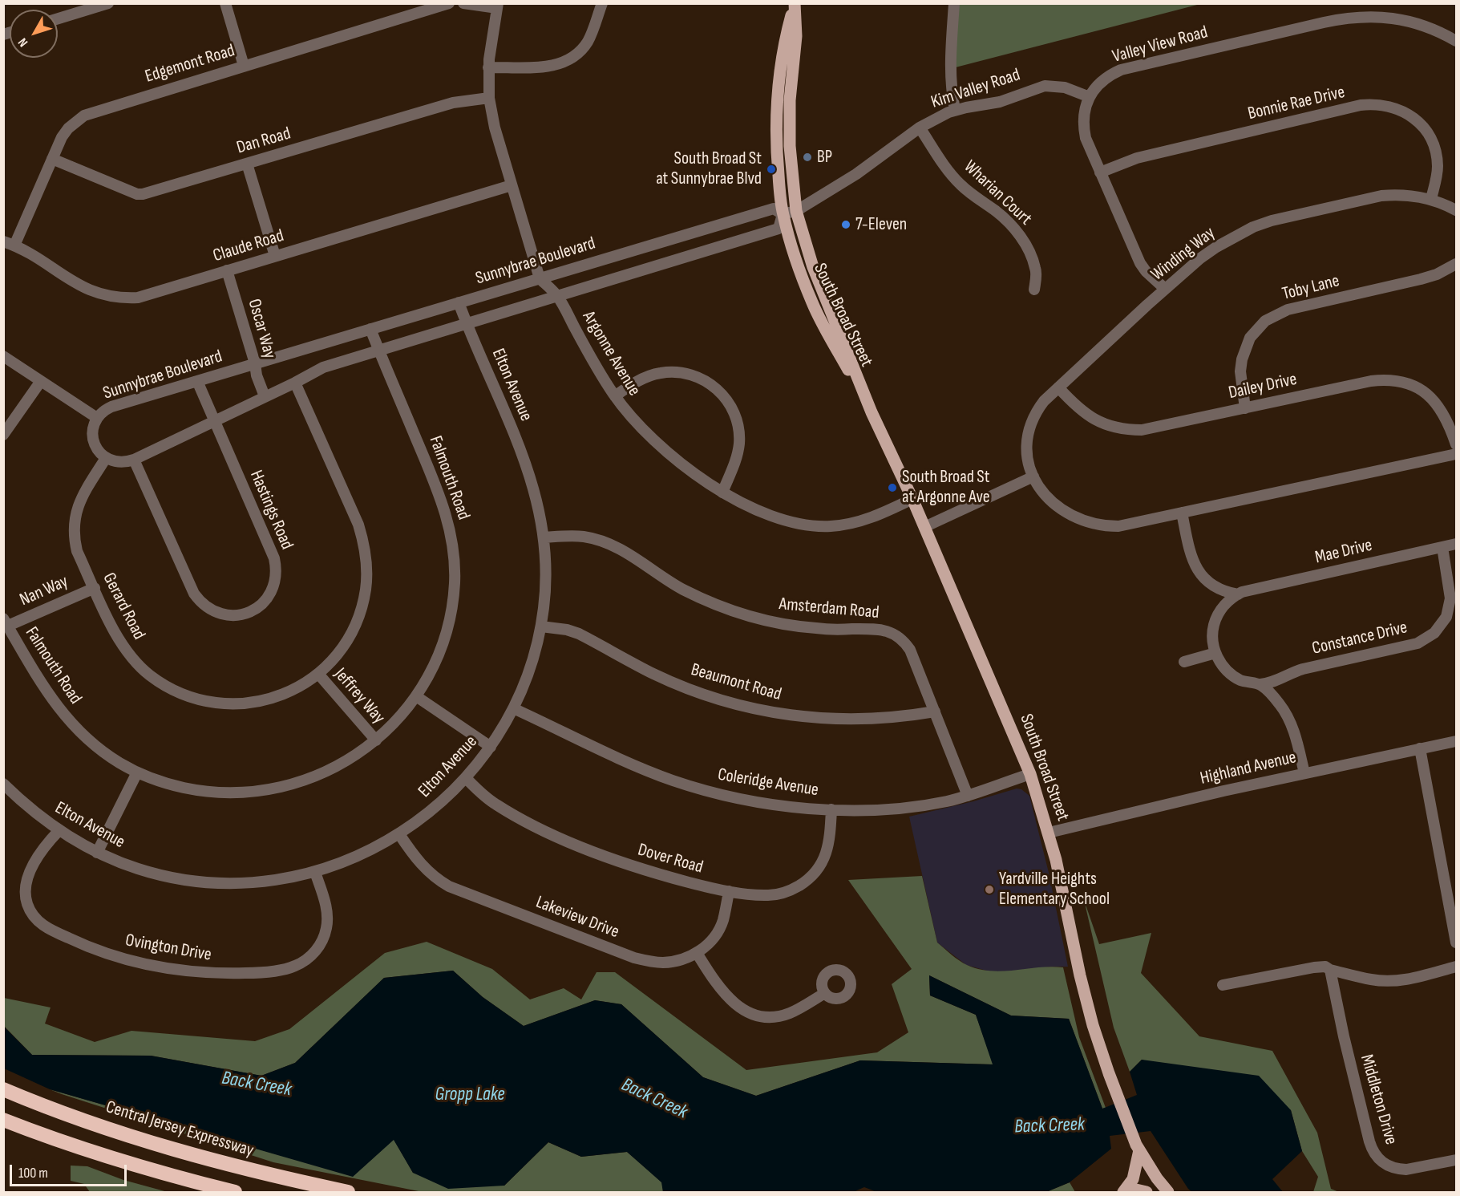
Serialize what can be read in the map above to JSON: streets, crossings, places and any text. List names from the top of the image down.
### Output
{
  "streets": {
    "highway": ["Central Jersey Expressway"],
    "main road": ["South Broad Street"],
    "street": [
      "Valley View Road",
      "Edgemont Road",
      "Kim Valley Road",
      "Bonnie Rae Drive",
      "Dan Road",
      "Wharian Court",
      "Claude Road",
      "Winding Way",
      "Sunnybrae Boulevard",
      "Toby Lane",
      "Oscar Way",
      "Argonne Avenue",
      "Elton Avenue",
      "Dailey Drive",
      "Falmouth Road",
      "Hastings Road",
      "Mae Drive",
      "Nan Way",
      "Gerard Road",
      "Amsterdam Road",
      "Constance Drive",
      "Beaumont Road",
      "Jeffrey Way",
      "Highland Avenue",
      "Coleridge Avenue",
      "Dover Road",
      "Lakeview Drive",
      "Ovington Drive",
      "Middleton Drive"
    ]
  },
  "crossings": [
    ["Valley View Road", "Kim Valley Road"],
    ["Valley View Road", "Bonnie Rae Drive"],
    ["Valley View Road", "Winding Way"],
    ["Edgemont Road", "Dan Road"],
    ["Edgemont Road", "Claude Road"],
    ["Kim Valley Road", "Wharian Court"],
    ["Kim Valley Road", "Sunnybrae Boulevard"],
    ["Kim Valley Road", "South Broad Street"],
    ["Bonnie Rae Drive", "Winding Way"],
    ["Dan Road", "Argonne Avenue"],
    ["Claude Road", "Oscar Way"],
    ["Claude Road", "Argonne Avenue"],
    ["Winding Way", "Dailey Drive"],
    ["Sunnybrae Boulevard", "South Broad Street"],
    ["Sunnybrae Boulevard", "Oscar Way"],
    ["Sunnybrae Boulevard", "Argonne Avenue"],
    ["Sunnybrae Boulevard", "Elton Avenue"],
    ["Sunnybrae Boulevard", "Falmouth Road"],
    ["Sunnybrae Boulevard", "Hastings Road"],
    ["Sunnybrae Boulevard", "Gerard Road"],
    ["Toby Lane", "Dailey Drive"],
    ["South Broad Street", "Argonne Avenue"],
    ["South Broad Street", "Highland Avenue"],
    ["South Broad Street", "Coleridge Avenue"],
    ["Elton Avenue", "Amsterdam Road"],
    ["Elton Avenue", "Beaumont Road"],
    ["Elton Avenue", "Coleridge Avenue"],
    ["Elton Avenue", "Dover Road"],
    ["Elton Avenue", "Lakeview Drive"],
    ["Elton Avenue", "Ovington Drive"],
    ["Falmouth Road", "Nan Way"],
    ["Falmouth Road", "Jeffrey Way"],
    ["Mae Drive", "Constance Drive"],
    ["Nan Way", "Gerard Road"],
    ["Gerard Road", "Jeffrey Way"],
    ["Amsterdam Road", "Beaumont Road"],
    ["Amsterdam Road", "Coleridge Avenue"],
    ["Coleridge Avenue", "Dover Road"],
    ["Dover Road", "Lakeview Drive"]
  ],
  "water": ["Back Creek", "Gropp Lake"],
  "places": [
    "BP",
    "South Broad St at Sunnybrae Blvd",
    "7-Eleven",
    "South Broad St at Argonne Ave",
    "Yardville Heights Elementary School"
  ],
  "scale_bar": "100 m",
  "north": "bottom left"
}
